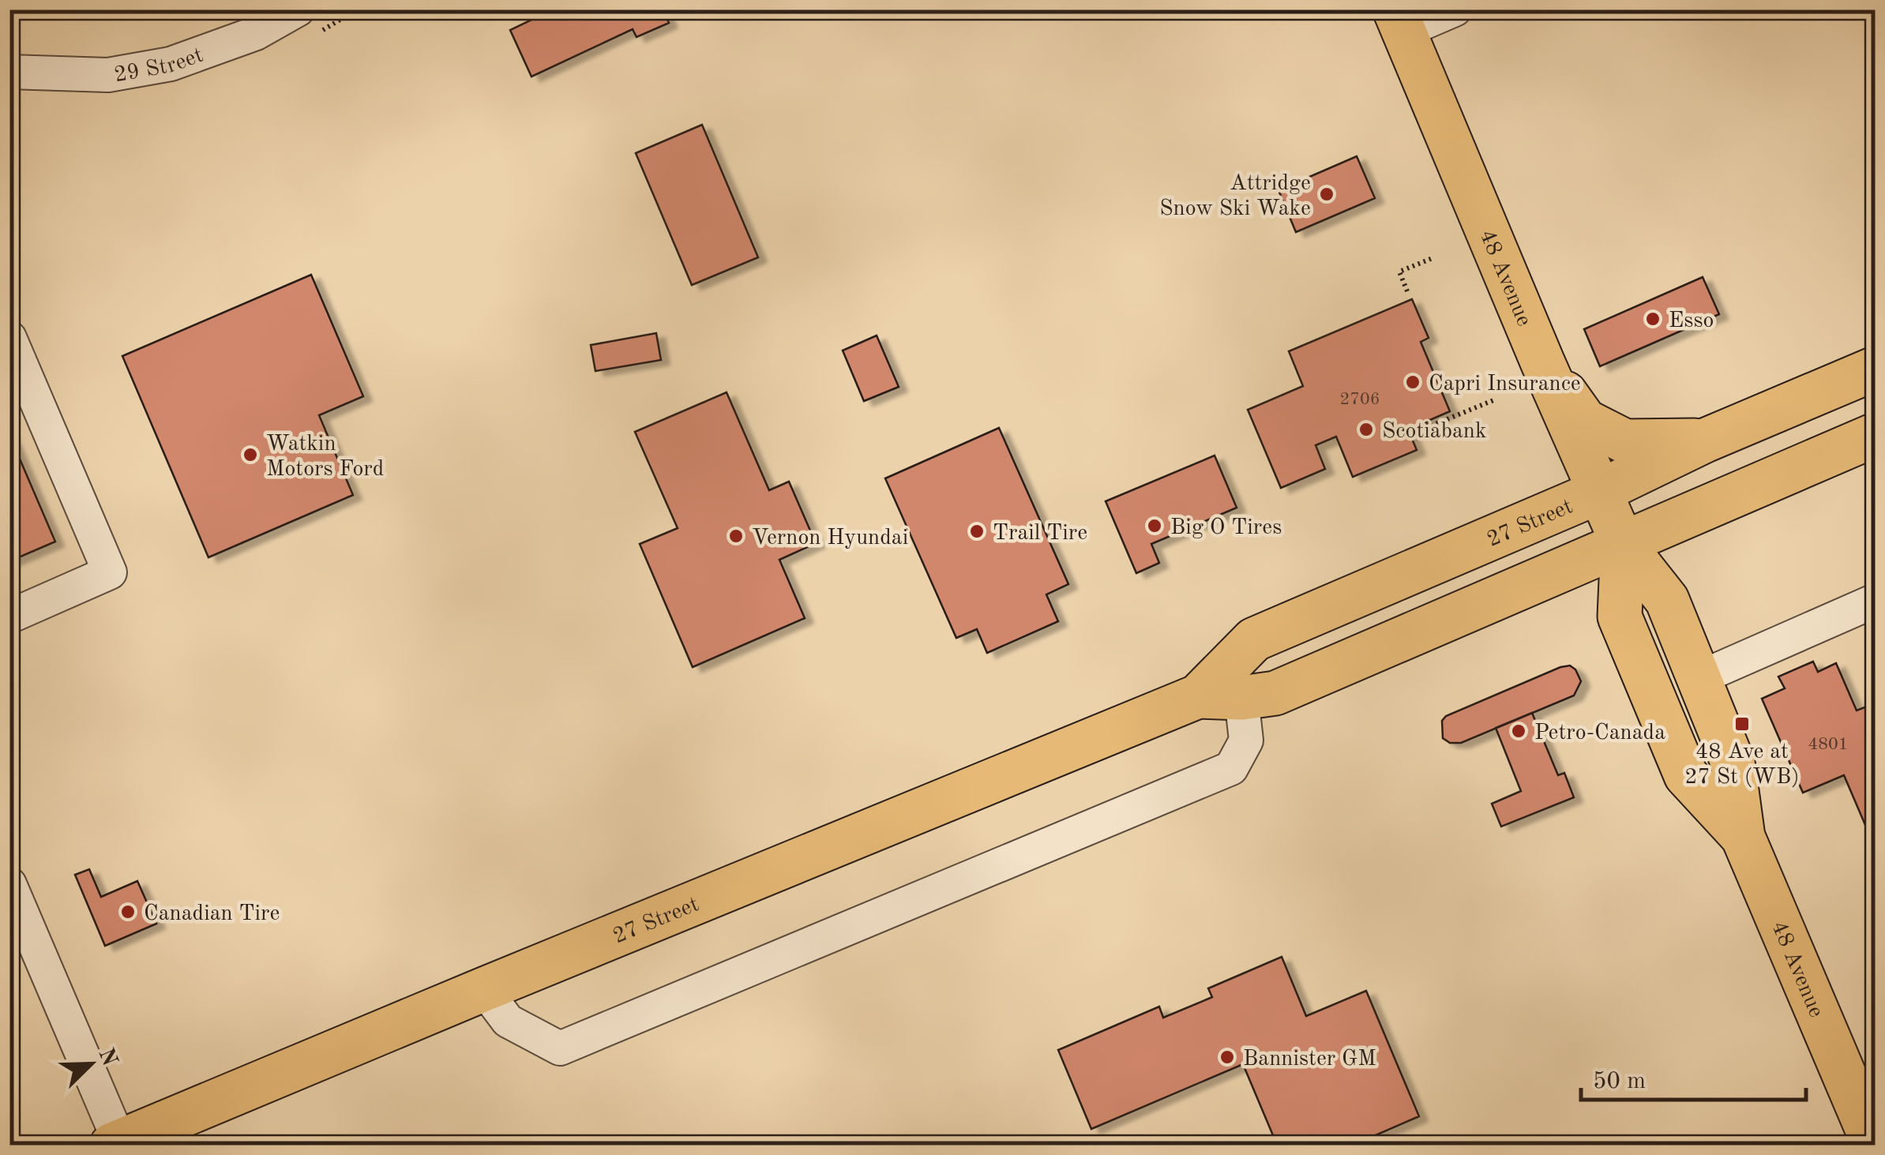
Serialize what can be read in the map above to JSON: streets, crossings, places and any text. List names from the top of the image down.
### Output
{
  "streets": {
    "main road": ["48 Avenue", "27 Street"],
    "street": ["29 Street"]
  },
  "crossings": [
    ["48 Avenue", "27 Street"]
  ],
  "places": {
    "other": [
      "Attridge Snow Ski Wake",
      "Esso",
      "Capri Insurance",
      "Scotiabank",
      "Watkin Motors Ford",
      "Big O Tires",
      "Trail Tire",
      "Vernon Hyundai",
      "Petro-Canada",
      "Canadian Tire",
      "Bannister GM"
    ],
    "transit": ["48 Ave at 27 St (WB)"]
  },
  "house_numbers": ["2706", "4801"],
  "scale_bar": "50 m",
  "north": "top right"
}
